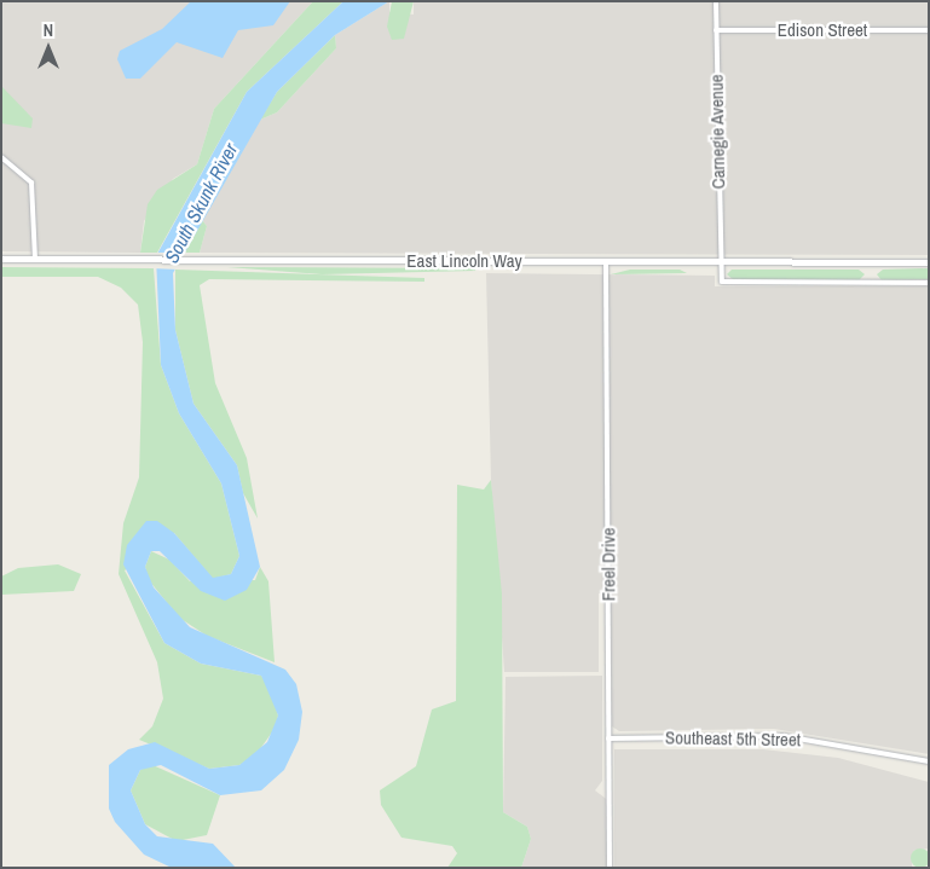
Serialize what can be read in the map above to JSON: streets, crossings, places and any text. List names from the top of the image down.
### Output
{
  "streets": {
    "main road": ["East Lincoln Way"],
    "street": [
      "Edison Street",
      "Carnegie Avenue",
      "Freel Drive",
      "Southeast 5th Street"
    ]
  },
  "crossings": [
    ["Edison Street", "Carnegie Avenue"],
    ["Carnegie Avenue", "East Lincoln Way"],
    ["East Lincoln Way", "Freel Drive"],
    ["Freel Drive", "Southeast 5th Street"]
  ],
  "water": ["South Skunk River"],
  "north": "top"
}
